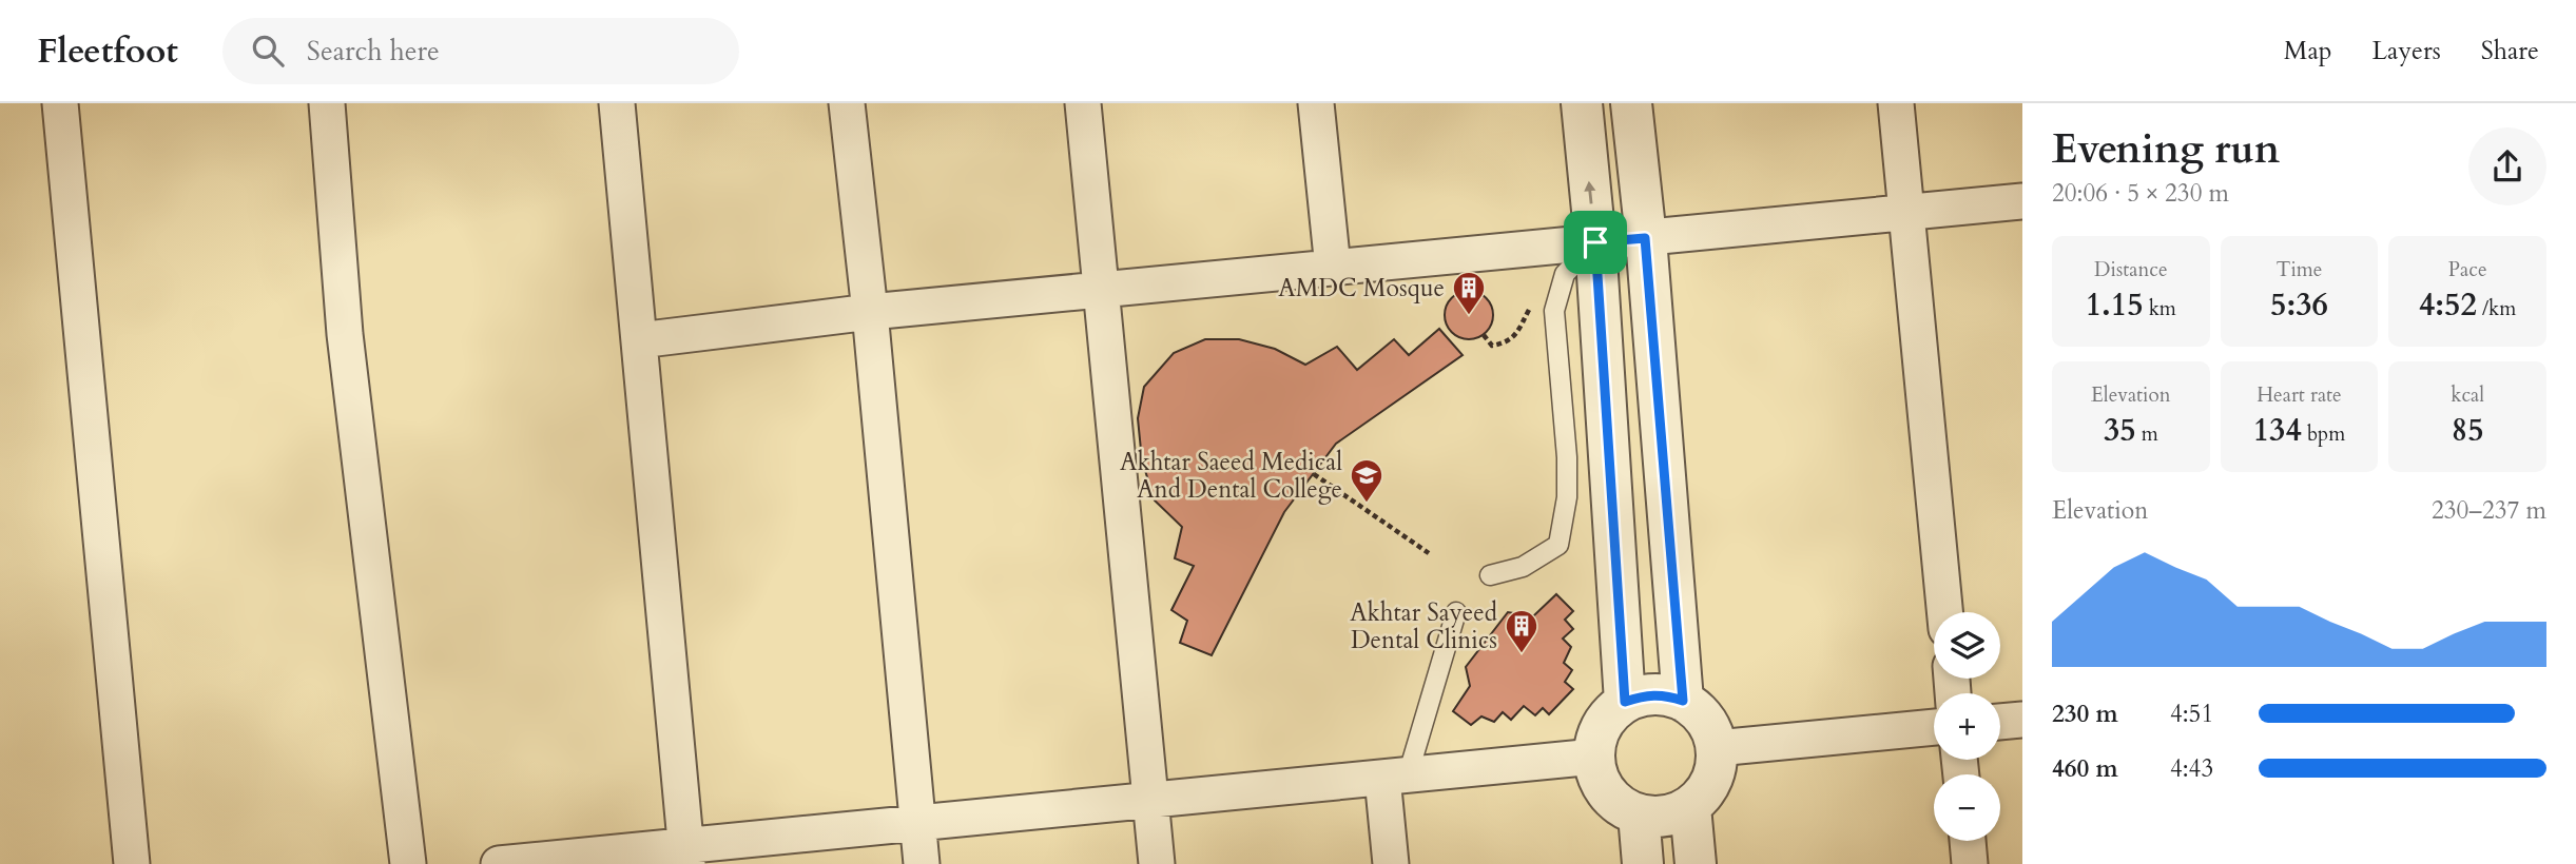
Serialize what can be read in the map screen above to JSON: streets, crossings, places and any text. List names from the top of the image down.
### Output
{
  "places": {
    "building": ["AMDC Mosque", "Akhtar Sayeed Dental Clinics"],
    "school or university": ["Akhtar Saeed Medical And Dental College"]
  },
  "page": {
    "header": "Fleetfoot",
    "search": "Search here",
    "nav": ["Map", "Layers", "Share"],
    "heading": ["Evening run", "20:06 · 5 × 230 m"],
    "stats": [
      ["Distance", "1.15 km"],
      ["Time", "5:36"],
      ["Pace", "4:52 /km"],
      ["Elevation", "35 m"],
      ["Heart rate", "134 bpm"],
      ["kcal", "85"]
    ],
    "chart": ["Elevation", "230–237 m"],
    "map_buttons": ["+", "−"],
    "list": [
      {
        "name": "230 m",
        "note": "4:51"
      },
      {
        "name": "460 m",
        "note": "4:43"
      }
    ]
  }
}
